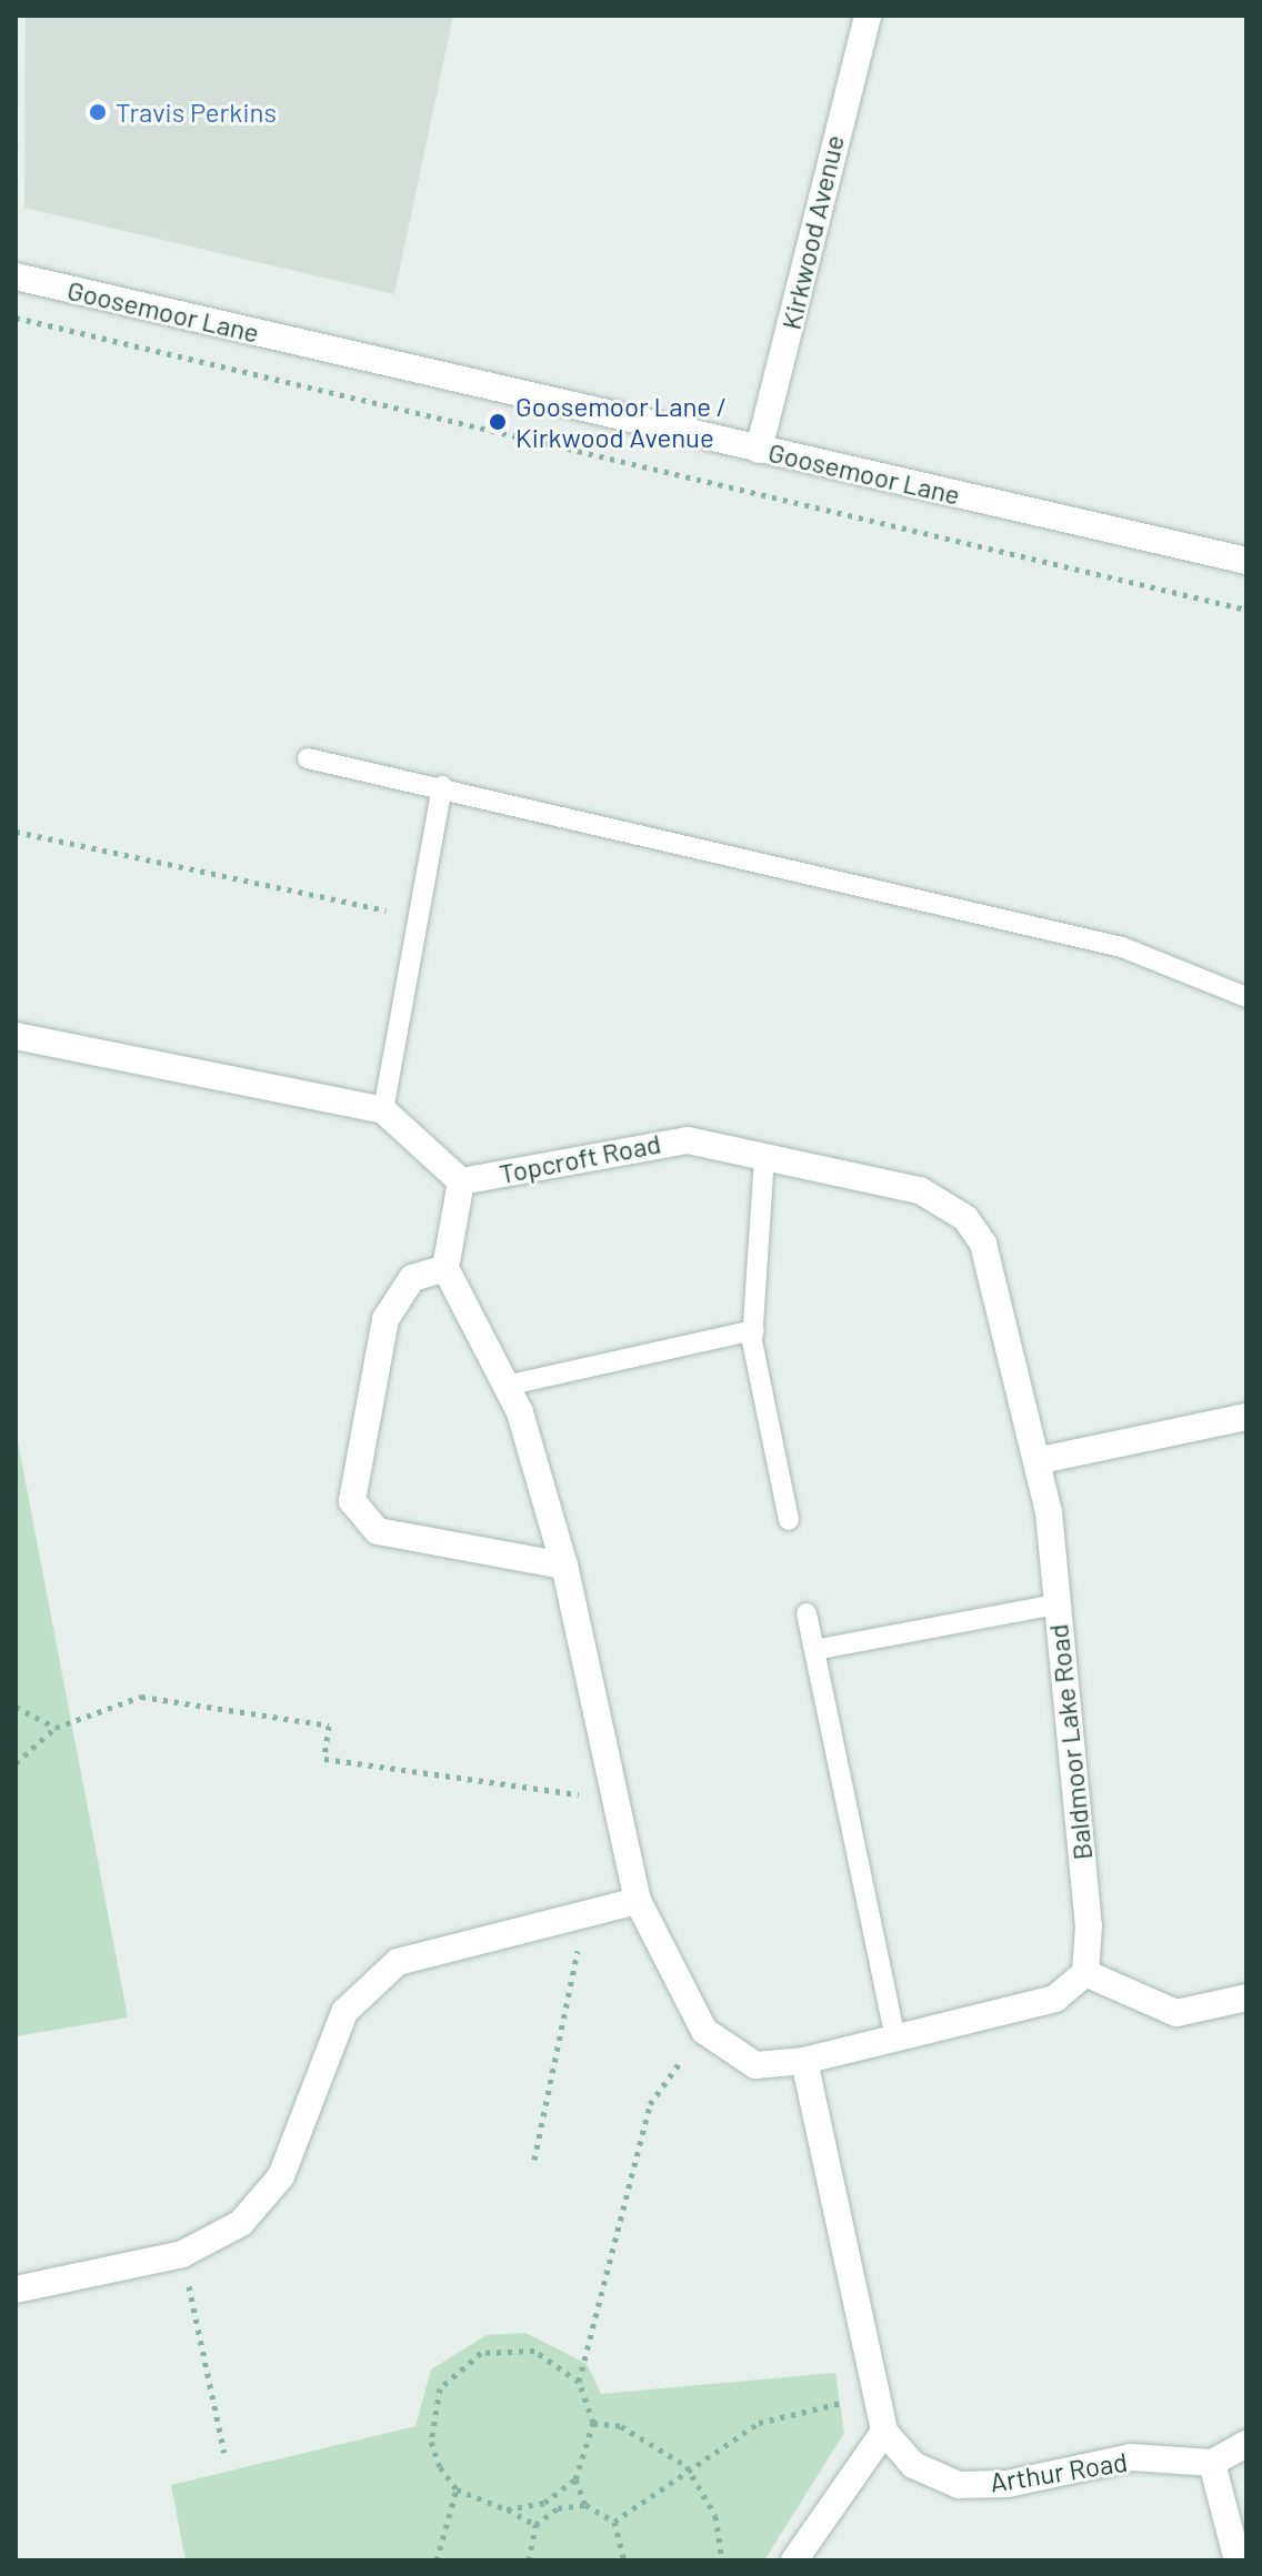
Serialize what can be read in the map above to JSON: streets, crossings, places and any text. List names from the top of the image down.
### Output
{
  "streets": {
    "street": [
      "Kirkwood Avenue",
      "Goosemoor Lane",
      "Topcroft Road",
      "Baldmoor Lake Road",
      "Arthur Road"
    ]
  },
  "crossings": [
    ["Kirkwood Avenue", "Goosemoor Lane"],
    ["Topcroft Road", "Baldmoor Lake Road"]
  ],
  "places": ["Travis Perkins", "Goosemoor Lane / Kirkwood Avenue"]
}
